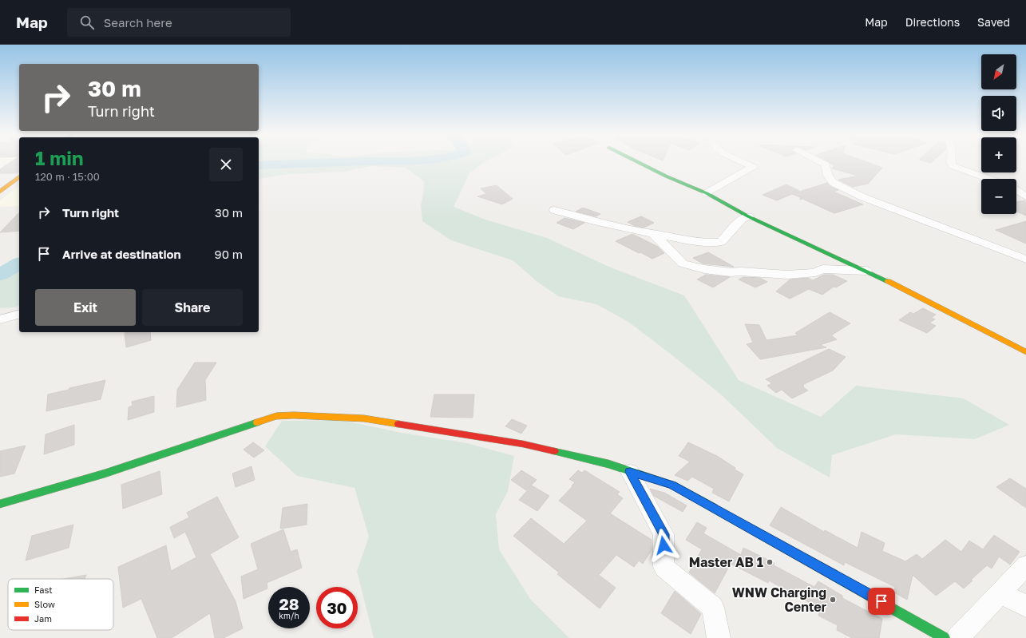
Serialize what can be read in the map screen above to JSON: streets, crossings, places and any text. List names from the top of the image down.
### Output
{
  "places": ["Master AB 1", "WNW Charging Center"],
  "legend": ["Fast", "Slow", "Jam"],
  "north": "bottom left",
  "page": {
    "header": "Map",
    "search": "Search here",
    "nav": ["Map", "Directions", "Saved"],
    "map_buttons": ["+", "−"],
    "turn": ["30 m", "Turn right"],
    "heading": ["1 min", "120 m · 15:00"],
    "list": [
      {
        "name": "Turn right",
        "value": "30 m"
      },
      {
        "name": "Arrive at destination",
        "value": "90 m"
      }
    ],
    "buttons": ["Exit", "Share"],
    "speed": "28 km/h",
    "limit": "30"
  }
}
